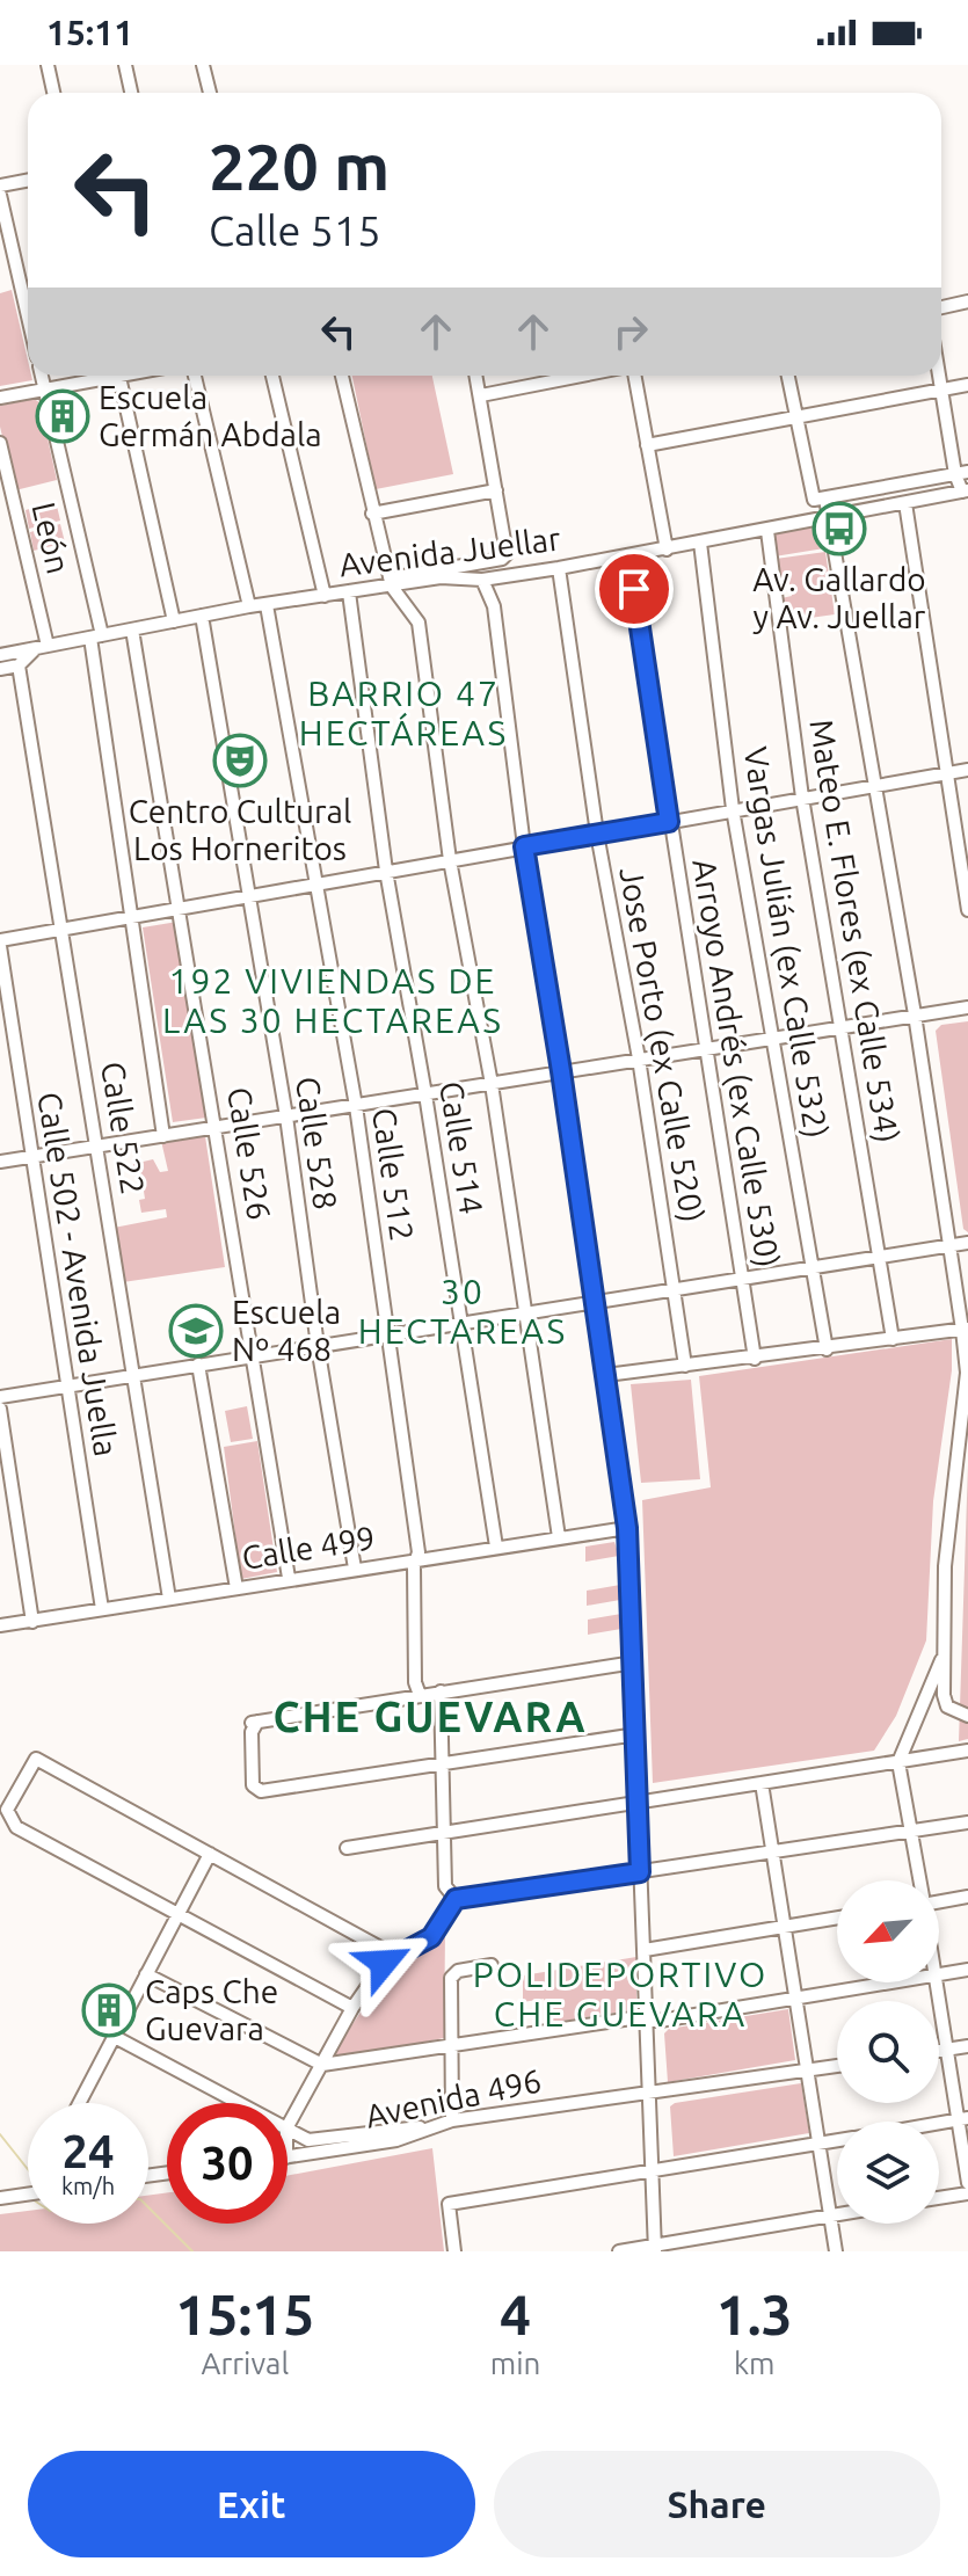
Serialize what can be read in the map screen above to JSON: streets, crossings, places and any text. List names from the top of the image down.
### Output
{
  "streets": {
    "street": [
      "León",
      "Avenida Juellar",
      "Mateo E. Flores (ex Calle 534)",
      "Vargas Julián (ex Calle 532)",
      "Jose Porto (ex Calle 520)",
      "Arroyo Andrés (ex Calle 530)",
      "Calle 522",
      "Calle 528",
      "Calle 514",
      "Calle 526",
      "Calle 512",
      "Calle 502 - Avenida Juella",
      "Calle 499",
      "Avenida 496"
    ]
  },
  "crossings": [
    ["León", "Avenida Juellar"],
    ["Avenida Juellar", "Mateo E. Flores (ex Calle 534)"],
    ["Avenida Juellar", "Vargas Julián (ex Calle 532)"],
    ["Avenida Juellar", "Jose Porto (ex Calle 520)"],
    ["Avenida Juellar", "Arroyo Andrés (ex Calle 530)"],
    ["Avenida Juellar", "Calle 528"],
    ["Avenida Juellar", "Calle 514"],
    ["Avenida Juellar", "Calle 526"],
    ["Avenida Juellar", "Calle 512"],
    ["Calle 522", "Calle 499"],
    ["Calle 528", "Calle 499"],
    ["Calle 514", "Calle 499"],
    ["Calle 526", "Calle 499"],
    ["Calle 512", "Calle 499"],
    ["Calle 502 - Avenida Juella", "Calle 499"]
  ],
  "districts": [
    "BARRIO 47 HECTÁREAS",
    "192 VIVIENDAS DE LAS 30 HECTAREAS",
    "30 HECTAREAS",
    "CHE GUEVARA",
    "POLIDEPORTIVO CHE GUEVARA"
  ],
  "places": {
    "building": ["Escuela Germán Abdala", "Caps Che Guevara"],
    "bus stop": ["Av. Gallardo y Av. Juellar"],
    "theatre": ["Centro Cultural Los Horneritos"],
    "school or university": ["Escuela Nº 468"]
  },
  "north": "bottom left",
  "page": {
    "status": "15:11",
    "turn": ["220 m", "Calle 515"],
    "speed": "24 km/h",
    "limit": "30",
    "eta": [
      "15:15",
      "Arrival",
      "4",
      "min",
      "1.3",
      "km"
    ],
    "buttons": ["Exit", "Share"]
  }
}
